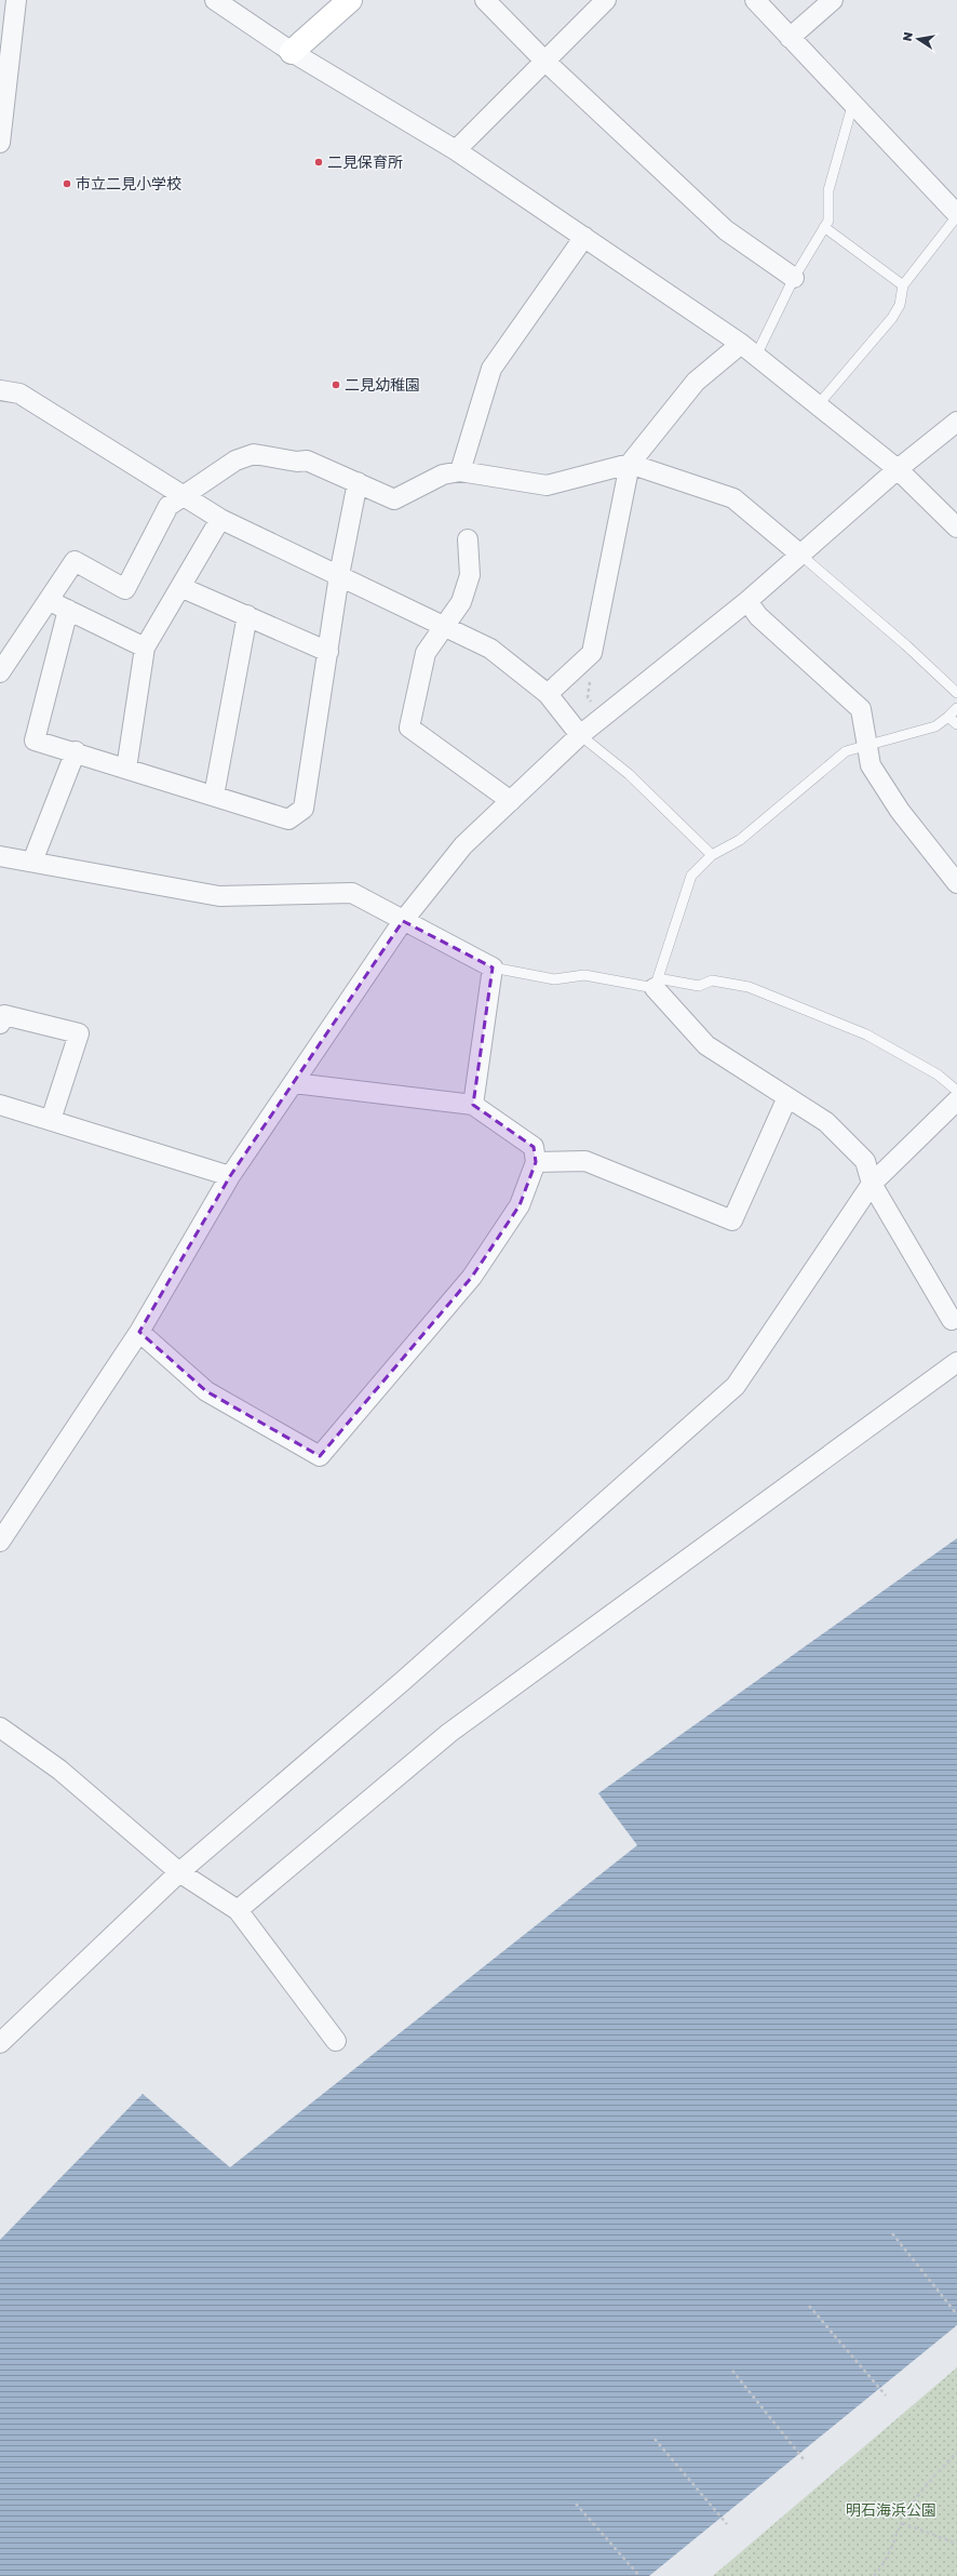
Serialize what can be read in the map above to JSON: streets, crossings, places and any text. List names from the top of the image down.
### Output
{
  "parks": ["明石海浜公園"],
  "places": ["二見保育所", "市立二見小学校", "二見幼稚園"],
  "north": "left"
}
